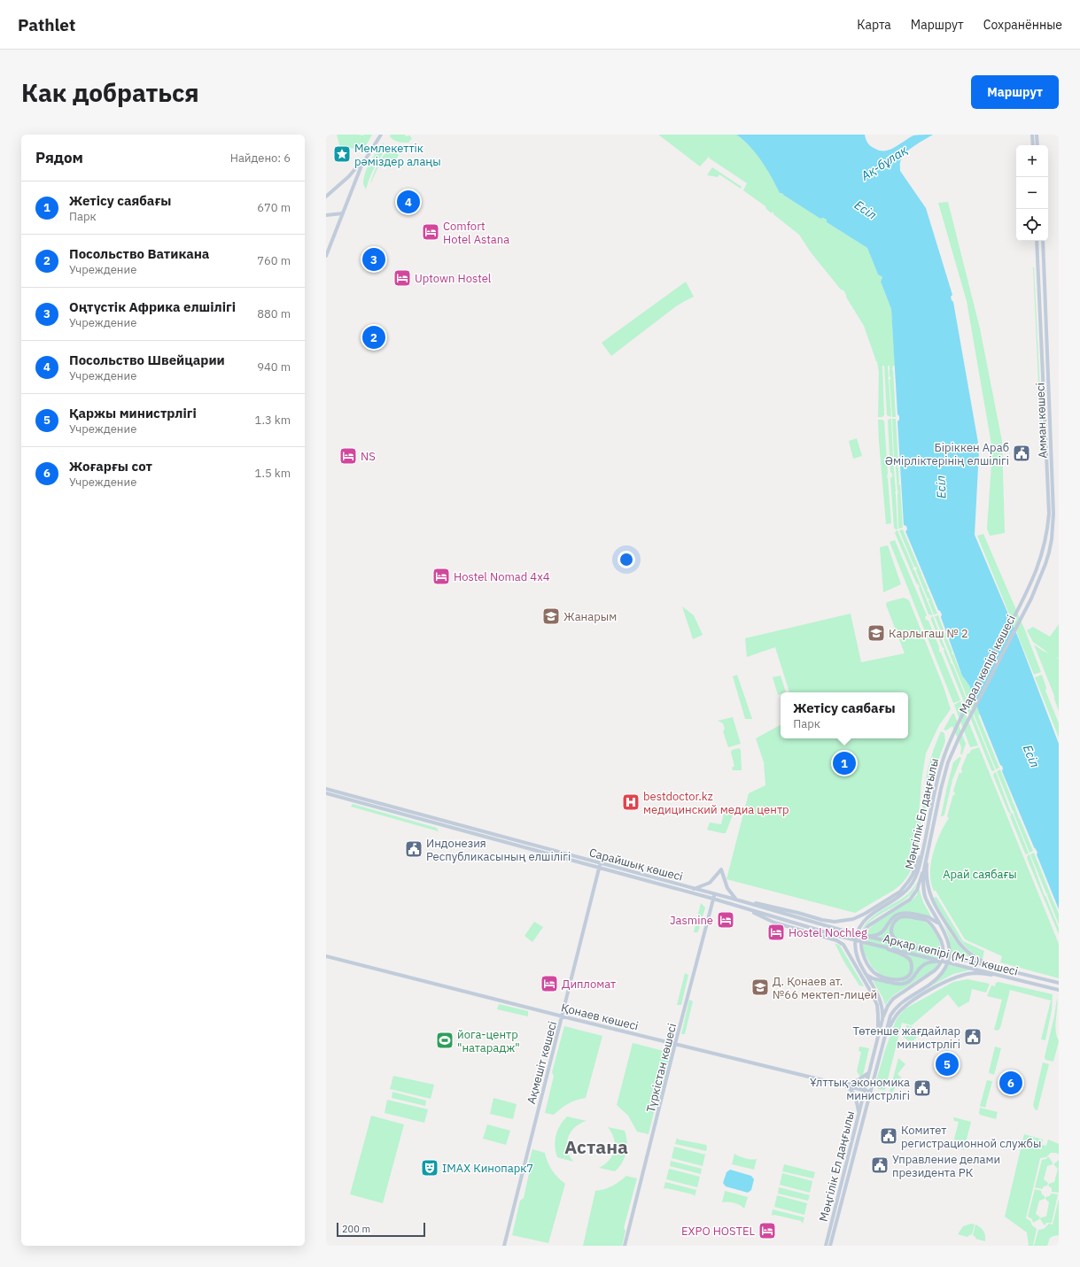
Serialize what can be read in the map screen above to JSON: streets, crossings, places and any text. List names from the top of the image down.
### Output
{
  "streets": {
    "main road": [
      "Амман көшесі",
      "Марал көпірі көшесі",
      "Мәңгілік Ел даңғылы",
      "Сарайшық көшесі",
      "Арқар көпірі (М-1) көшесі",
      "Қонаев көшесі",
      "Ақмешіт көшесі",
      "Түркістан көшесі"
    ]
  },
  "crossings": [
    ["Амман көшесі", "Марал көпірі көшесі"],
    ["Марал көпірі көшесі", "Мәңгілік Ел даңғылы"],
    ["Мәңгілік Ел даңғылы", "Қонаев көшесі"],
    ["Сарайшық көшесі", "Арқар көпірі (М-1) көшесі"],
    ["Сарайшық көшесі", "Ақмешіт көшесі"],
    ["Сарайшық көшесі", "Түркістан көшесі"],
    ["Қонаев көшесі", "Ақмешіт көшесі"],
    ["Қонаев көшесі", "Түркістан көшесі"]
  ],
  "districts": ["Астана"],
  "water": ["Ақ-бұлақ", "Есіл"],
  "parks": ["Арай саябағы"],
  "places": {
    "place": ["Мемлекеттік рәміздер алаңы"],
    "hotel": [
      "Comfort Hotel Astana",
      "Uptown Hostel",
      "NS",
      "Hostel Nomad 4x4",
      "Jasmine",
      "Hostel Nochleg",
      "Дипломат",
      "EXPO HOSTEL"
    ],
    "public building": [
      "Біріккен Араб Әмірліктерінің елшілігі",
      "Индонезия Республикасының елшілігі",
      "Төтенше жағдайлар министрлігі",
      "Ұлттық экономика министрлігі",
      "Комитет регистрационной службы",
      "Управление делами президента РК"
    ],
    "school or university": ["Жанарым", "Карлыгаш № 2", "Д. Қонаев ат. №66 мектеп-лицей"],
    "hospital": ["bestdoctor.kz медицинский медиа центр"],
    "sports": ["йога-центр \"натарадж\""],
    "theatre": ["IMAX Кинопарк7"]
  },
  "scale_bar": "200 m",
  "page": {
    "header": "Pathlet",
    "nav": ["Карта", "Маршрут", "Сохранённые"],
    "buttons": "Маршрут",
    "title": "Как добраться",
    "heading": ["Рядом", "Найдено: 6"],
    "map_buttons": ["+", "−"],
    "list": [
      {
        "mark": "1",
        "name": "Жетісу саябағы",
        "note": "Парк",
        "value": "670 m"
      },
      {
        "mark": "2",
        "name": "Посольство Ватикана",
        "note": "Учреждение",
        "value": "760 m"
      },
      {
        "mark": "3",
        "name": "Оңтүстік Африка елшілігі",
        "note": "Учреждение",
        "value": "880 m"
      },
      {
        "mark": "4",
        "name": "Посольство Швейцарии",
        "note": "Учреждение",
        "value": "940 m"
      },
      {
        "mark": "5",
        "name": "Қаржы министрлігі",
        "note": "Учреждение",
        "value": "1.3 km"
      },
      {
        "mark": "6",
        "name": "Жоғарғы сот",
        "note": "Учреждение",
        "value": "1.5 km"
      }
    ],
    "pins": [
      "4",
      "3",
      "2",
      "1",
      "5",
      "6"
    ],
    "popup": ["Жетісу саябағы", "Парк"],
    "scale": "200 m"
  }
}
